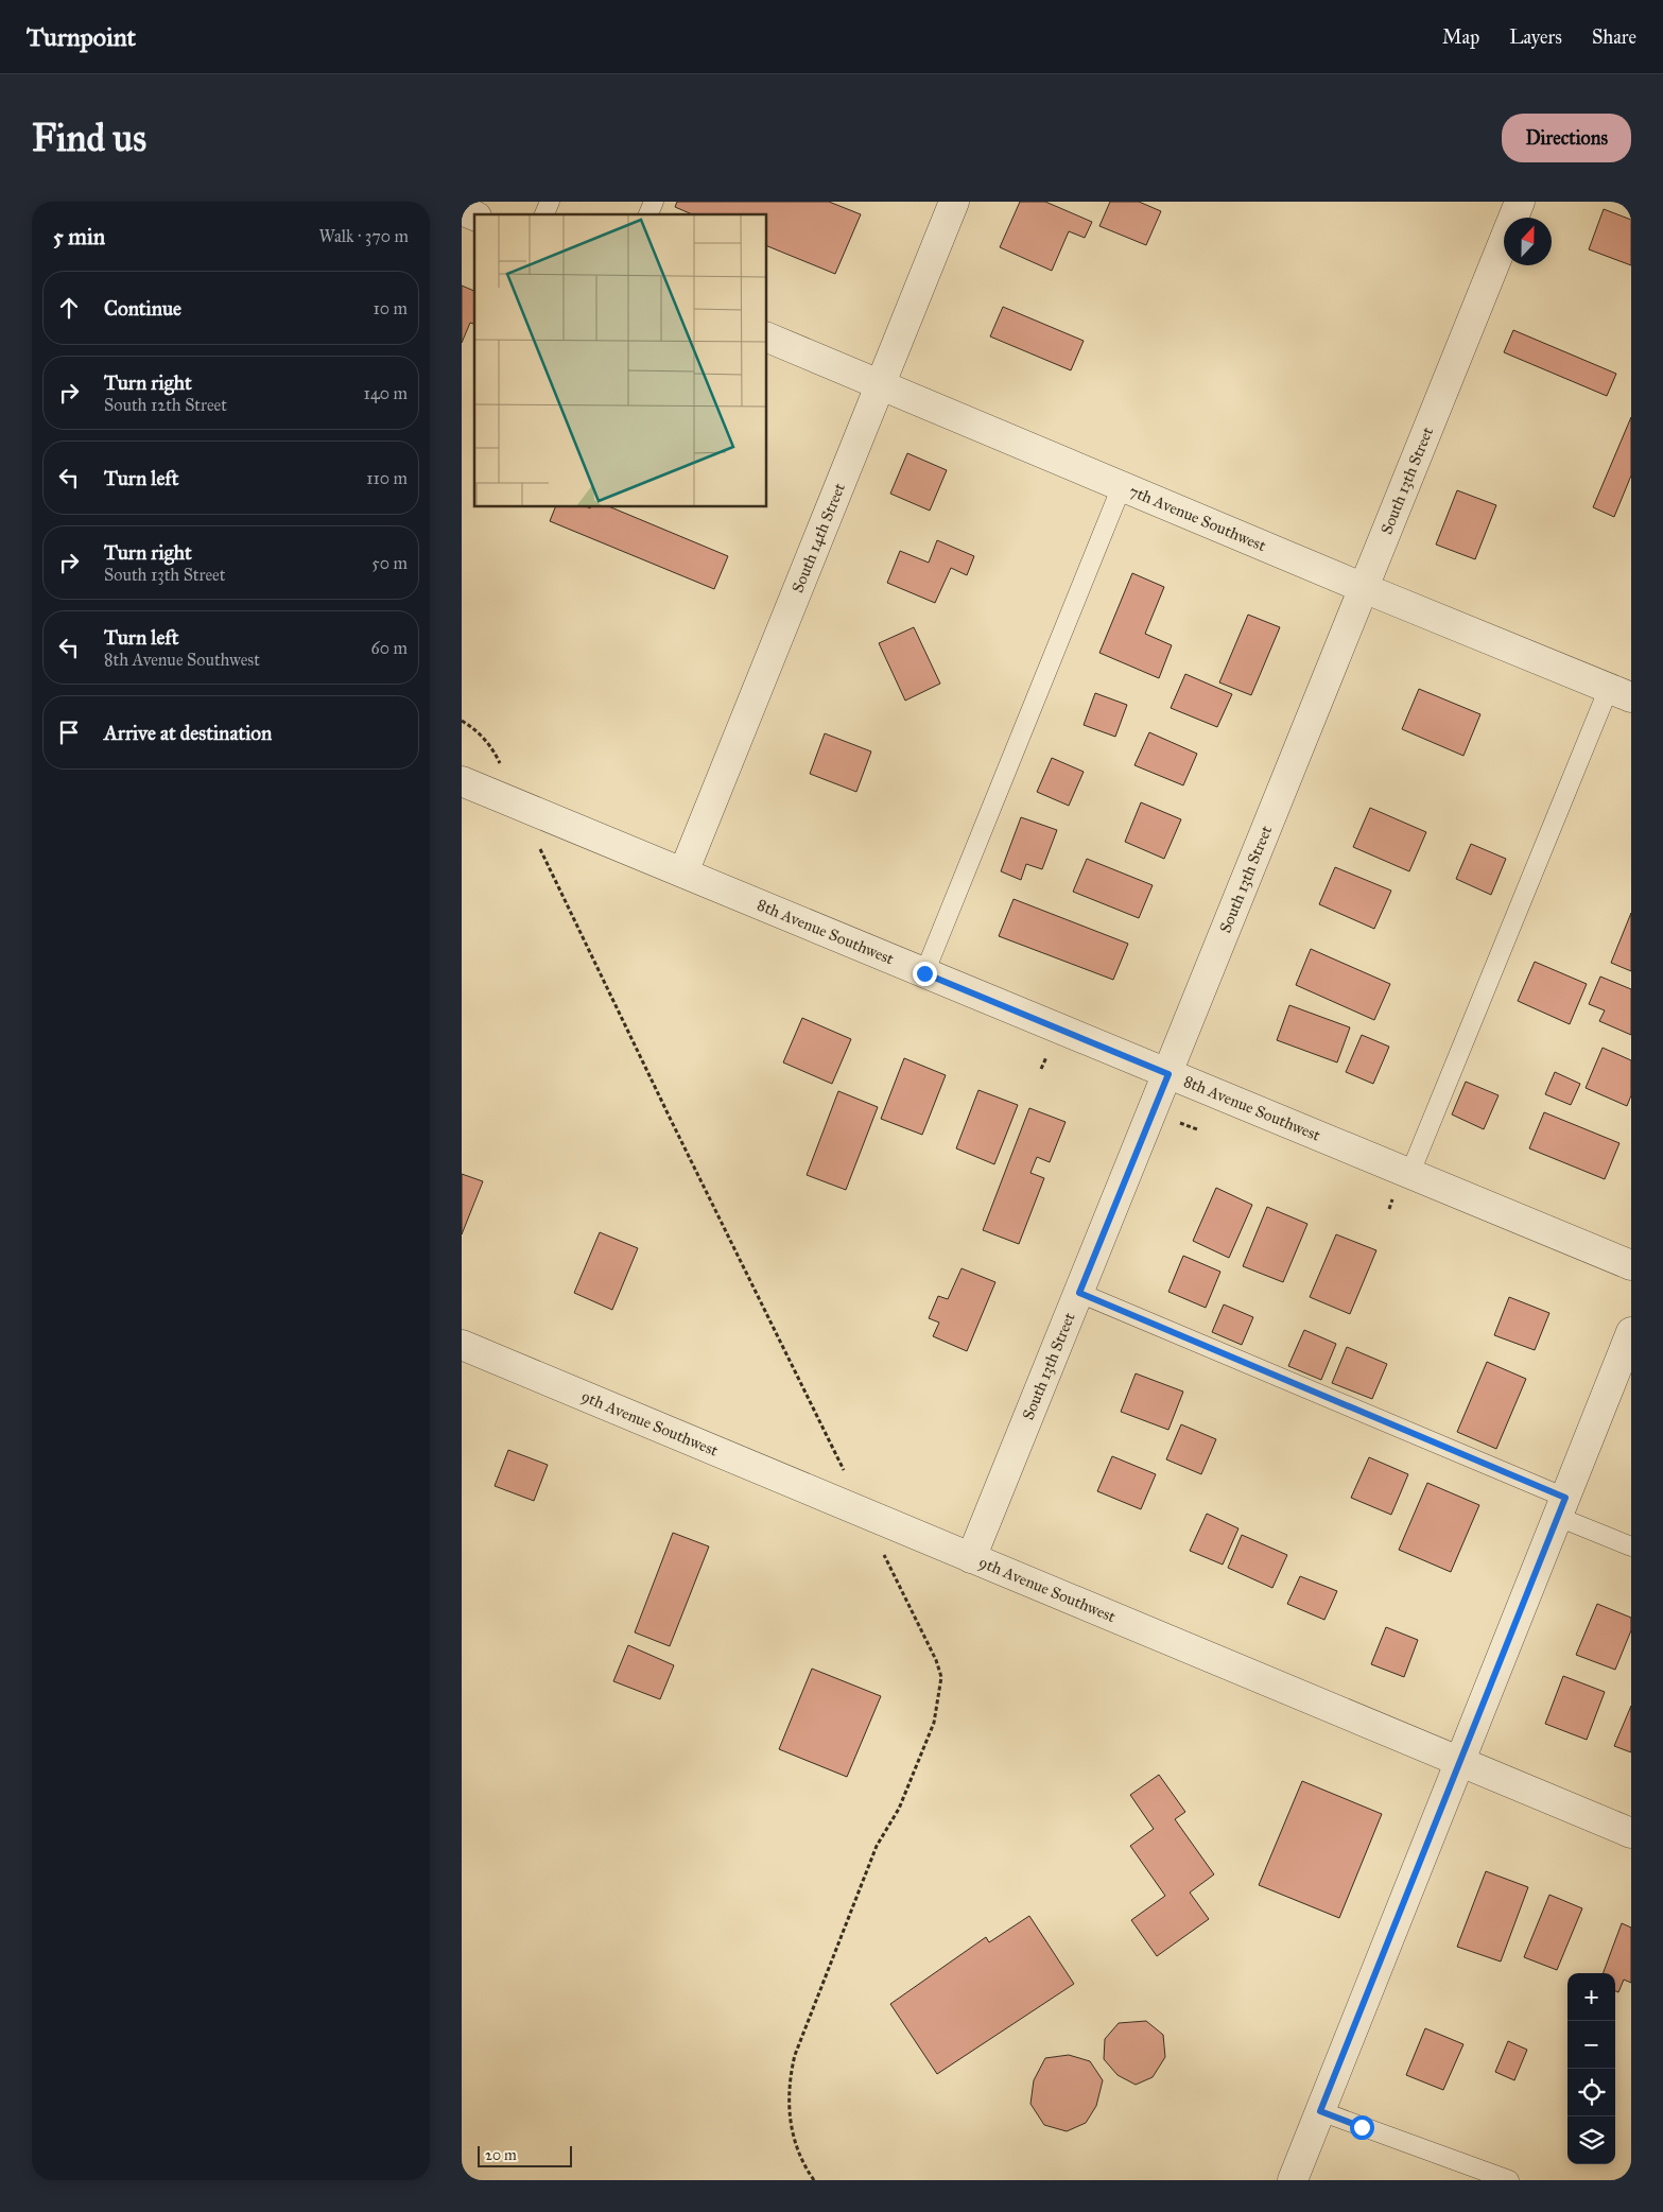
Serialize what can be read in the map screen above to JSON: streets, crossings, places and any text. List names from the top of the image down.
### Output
{
  "streets": {
    "street": [
      "South 13th Street",
      "7th Avenue Southwest",
      "South 14th Street",
      "8th Avenue Southwest",
      "9th Avenue Southwest"
    ]
  },
  "crossings": [
    ["South 13th Street", "7th Avenue Southwest"],
    ["South 13th Street", "8th Avenue Southwest"],
    ["South 13th Street", "9th Avenue Southwest"],
    ["7th Avenue Southwest", "South 14th Street"],
    ["South 14th Street", "8th Avenue Southwest"]
  ],
  "scale_bar": "20 m",
  "north": "top",
  "page": {
    "header": "Turnpoint",
    "nav": ["Map", "Layers", "Share"],
    "buttons": "Directions",
    "title": "Find us",
    "heading": ["5 min", "Walk · 370 m"],
    "list": [
      ["Continue", "10 m"],
      ["Turn right", "South 12th Street", "140 m"],
      ["Turn left", "110 m"],
      ["Turn right", "South 13th Street", "50 m"],
      ["Turn left", "8th Avenue Southwest", "60 m"],
      "Arrive at destination"
    ],
    "map_buttons": ["+", "−"],
    "scale": "20 m"
  }
}
